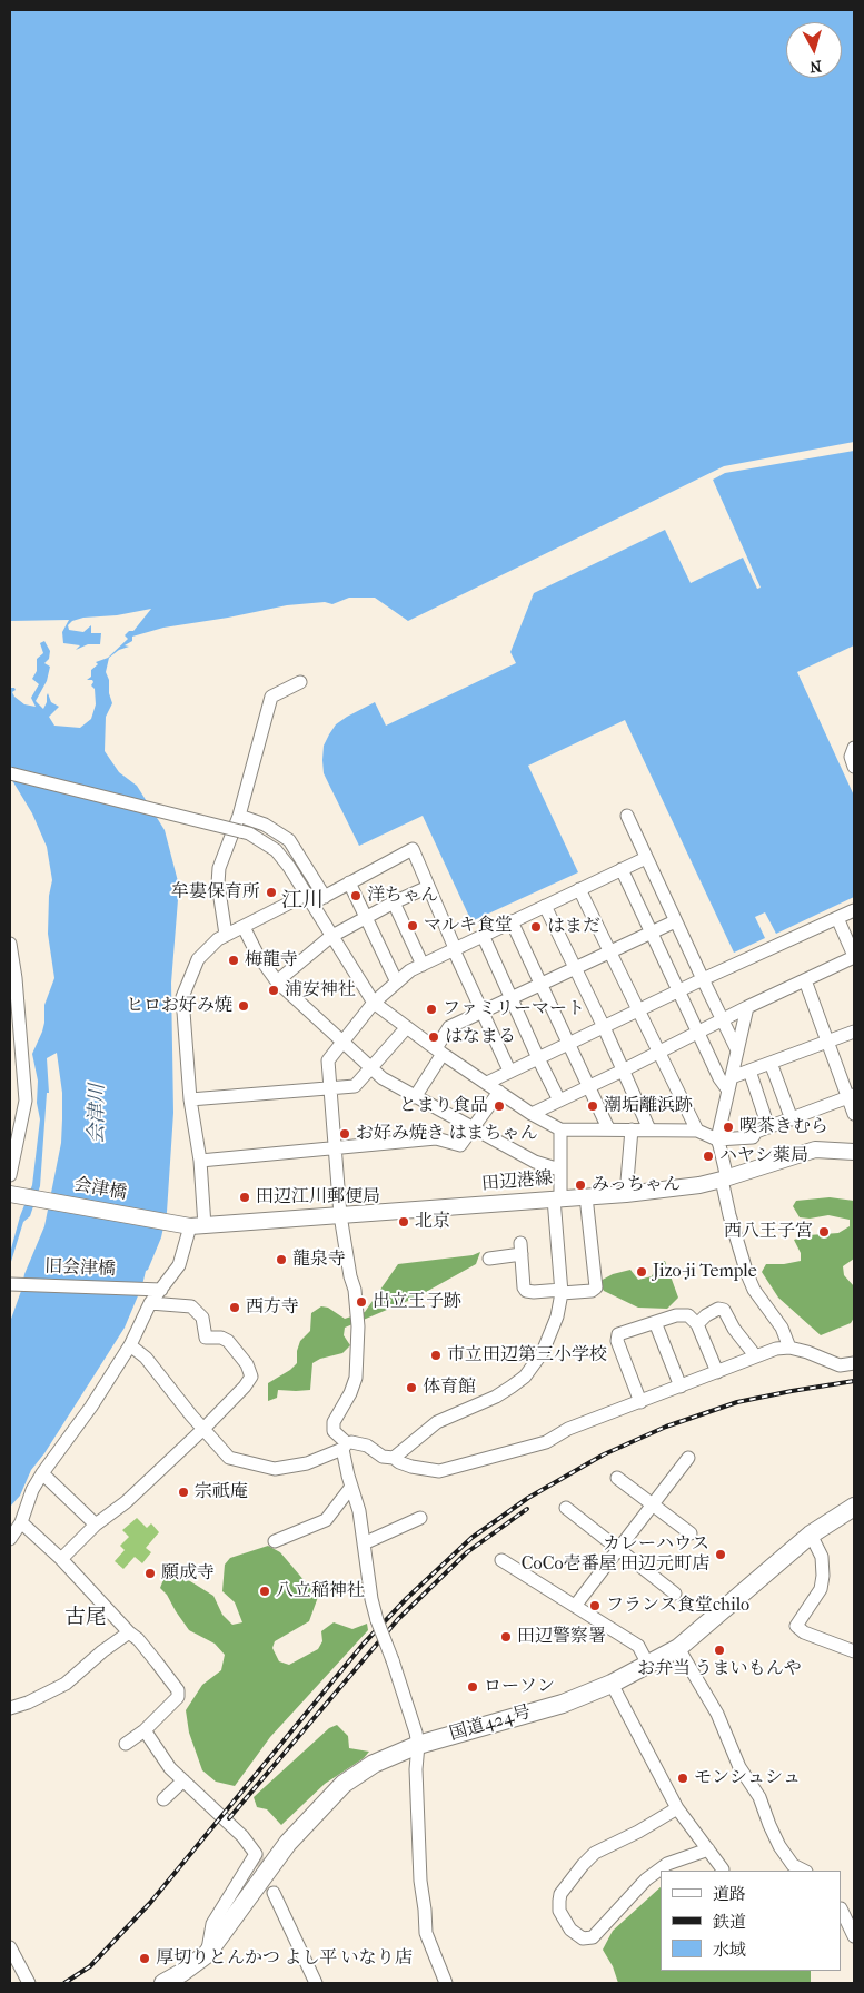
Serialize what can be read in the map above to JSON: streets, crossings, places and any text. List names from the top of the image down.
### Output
{
  "streets": {
    "highway": ["国道424号"],
    "main road": ["田辺港線", "会津橋"],
    "street": ["旧会津橋"]
  },
  "crossings": [
    ["田辺港線", "会津橋"]
  ],
  "districts": ["江川", "古尾"],
  "water": ["会津川"],
  "places": [
    "牟婁保育所",
    "洋ちゃん",
    "マルキ食堂",
    "はまだ",
    "梅龍寺",
    "浦安神社",
    "ヒロお好み焼",
    "ファミリーマート",
    "はなまる",
    "とまり食品",
    "潮垢離浜跡",
    "喫茶きむら",
    "お好み焼き はまちゃん",
    "ハヤシ薬局",
    "みっちゃん",
    "田辺江川郵便局",
    "北京",
    "西八王子宮",
    "龍泉寺",
    "Jizo-ji Temple",
    "出立王子跡",
    "西方寺",
    "市立田辺第三小学校",
    "体育館",
    "宗祇庵",
    "カレーハウス CoCo壱番屋 田辺元町店",
    "願成寺",
    "八立稲神社",
    "フランス食堂chilo",
    "田辺警察署",
    "お弁当 うまいもんや",
    "ローソン",
    "モンシュシュ",
    "厚切りとんかつ よし平 いなり店"
  ],
  "legend": ["道路", "鉄道", "水域"],
  "north": "bottom"
}
